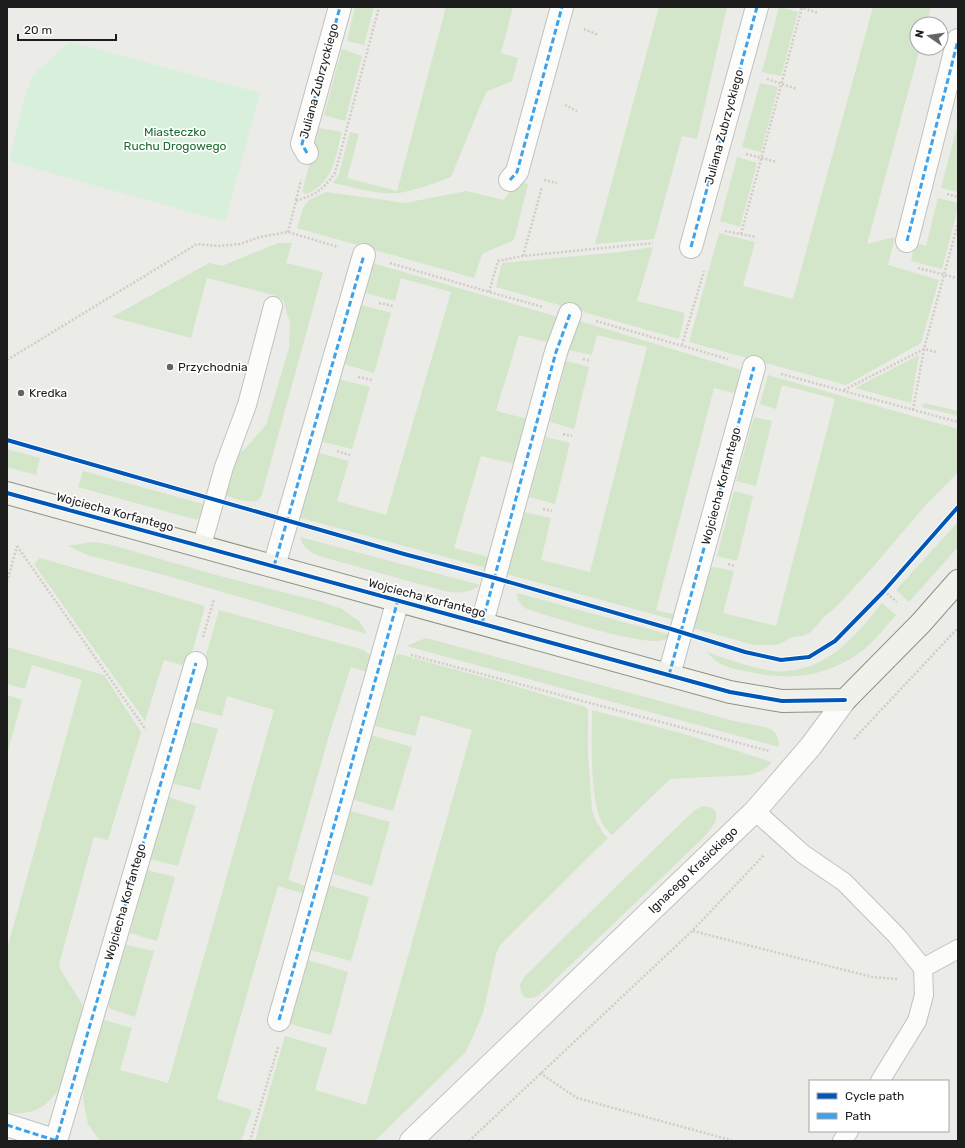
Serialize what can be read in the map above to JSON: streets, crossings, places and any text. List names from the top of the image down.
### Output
{
  "streets": {
    "street": ["Juliana Zubrzyckiego", "Wojciecha Korfantego", "Ignacego Krasickiego"]
  },
  "crossings": [
    ["Wojciecha Korfantego", "Ignacego Krasickiego"]
  ],
  "parks": ["Miasteczko Ruchu Drogowego"],
  "places": ["Przychodnia", "Kredka"],
  "legend": ["Cycle path", "Path"],
  "scale_bar": "20 m",
  "north": "left"
}
